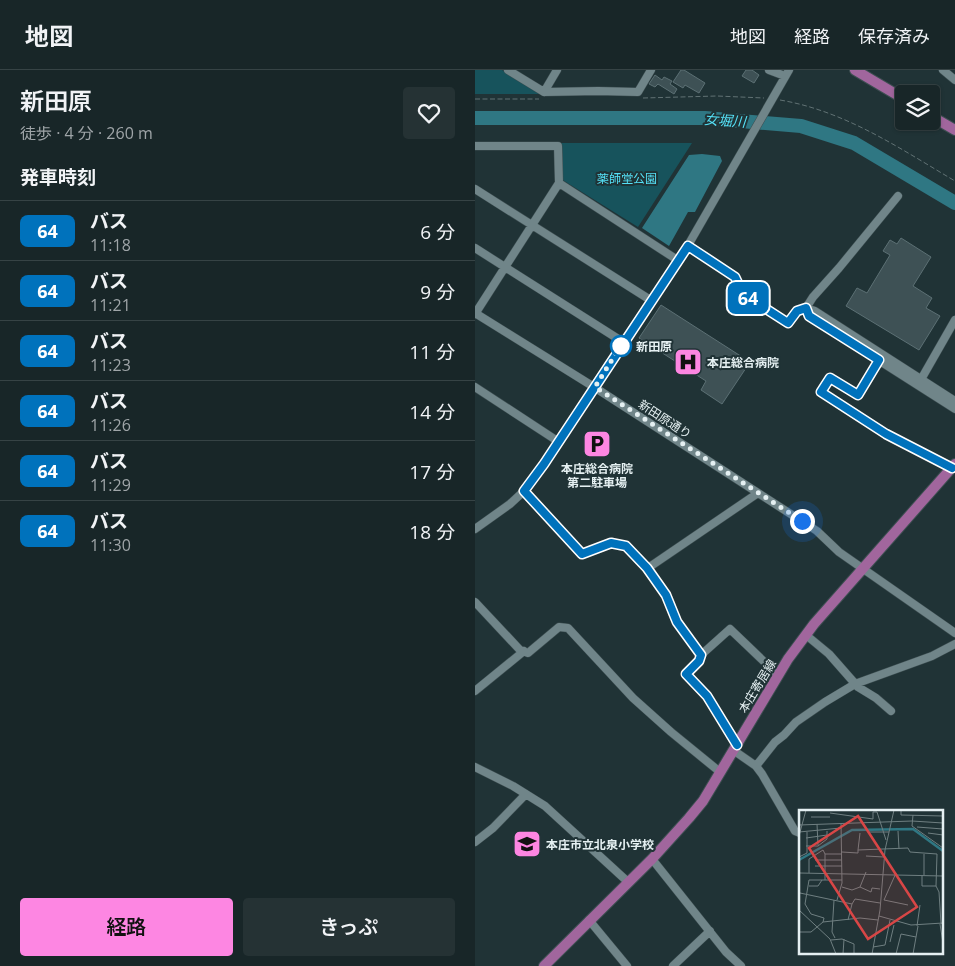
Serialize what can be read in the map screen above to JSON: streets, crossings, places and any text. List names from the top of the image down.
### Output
{
  "streets": {
    "main road": ["本庄寄居線"],
    "street": ["新田原通り"]
  },
  "crossings": [
    ["新田原通り", "本庄寄居線"]
  ],
  "water": ["女堀川"],
  "parks": ["薬師堂公園"],
  "places": {
    "other": ["新田原"],
    "hospital": ["本庄総合病院"],
    "parking": ["本庄総合病院 第二駐車場"],
    "school or university": ["本庄市立北泉小学校"]
  },
  "lines": ["bus line 64"],
  "page": {
    "header": "地図",
    "nav": ["地図", "経路", "保存済み"],
    "heading": [
      ["新田原", "徒歩 · 4 分 · 260 m"],
      "発車時刻"
    ],
    "on_map": "64",
    "list": [
      {
        "mark": "64",
        "name": "バス",
        "note": "11:18",
        "value": "6 分"
      },
      {
        "mark": "64",
        "name": "バス",
        "note": "11:21",
        "value": "9 分"
      },
      {
        "mark": "64",
        "name": "バス",
        "note": "11:23",
        "value": "11 分"
      },
      {
        "mark": "64",
        "name": "バス",
        "note": "11:26",
        "value": "14 分"
      },
      {
        "mark": "64",
        "name": "バス",
        "note": "11:29",
        "value": "17 分"
      },
      {
        "mark": "64",
        "name": "バス",
        "note": "11:30",
        "value": "18 分"
      }
    ],
    "buttons": ["経路", "きっぷ"]
  }
}
